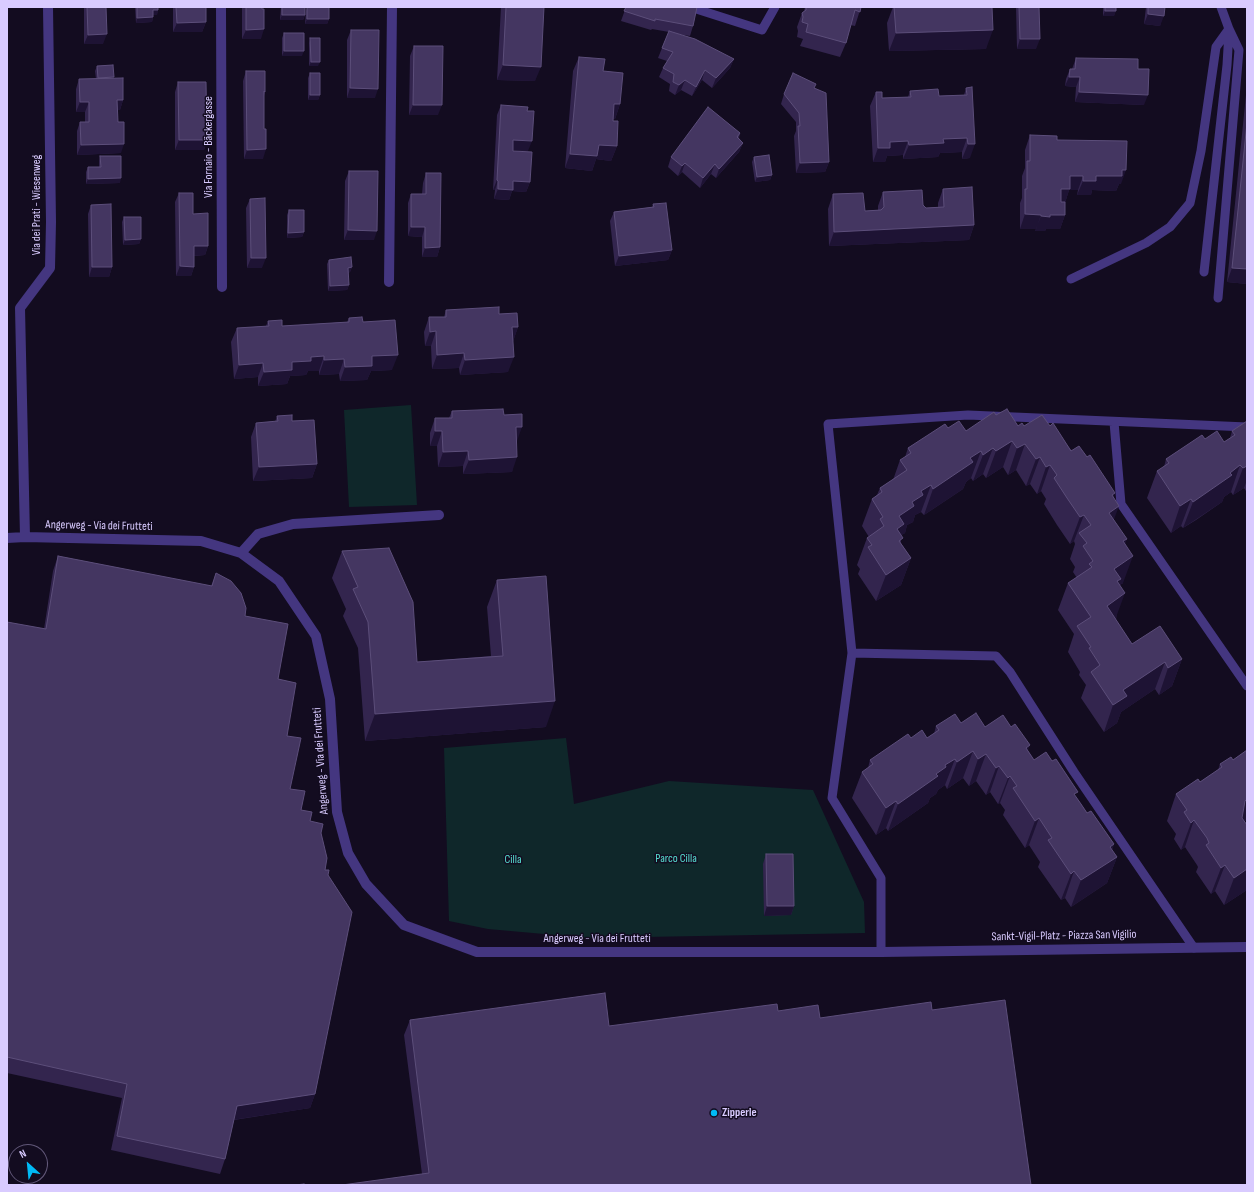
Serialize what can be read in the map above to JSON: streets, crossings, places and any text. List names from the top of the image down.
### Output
{
  "streets": {
    "street": [
      "Via Fornaio - Bäckergasse",
      "Via dei Prati - Wiesenweg",
      "Angerweg - Via dei Frutteti",
      "Sankt-Vigil-Platz - Piazza San Vigilio"
    ]
  },
  "crossings": [
    ["Via dei Prati - Wiesenweg", "Angerweg - Via dei Frutteti"],
    ["Angerweg - Via dei Frutteti", "Sankt-Vigil-Platz - Piazza San Vigilio"]
  ],
  "parks": ["Parco Cilla", "Cilla"],
  "places": ["Zipperle"],
  "north": "top left"
}
